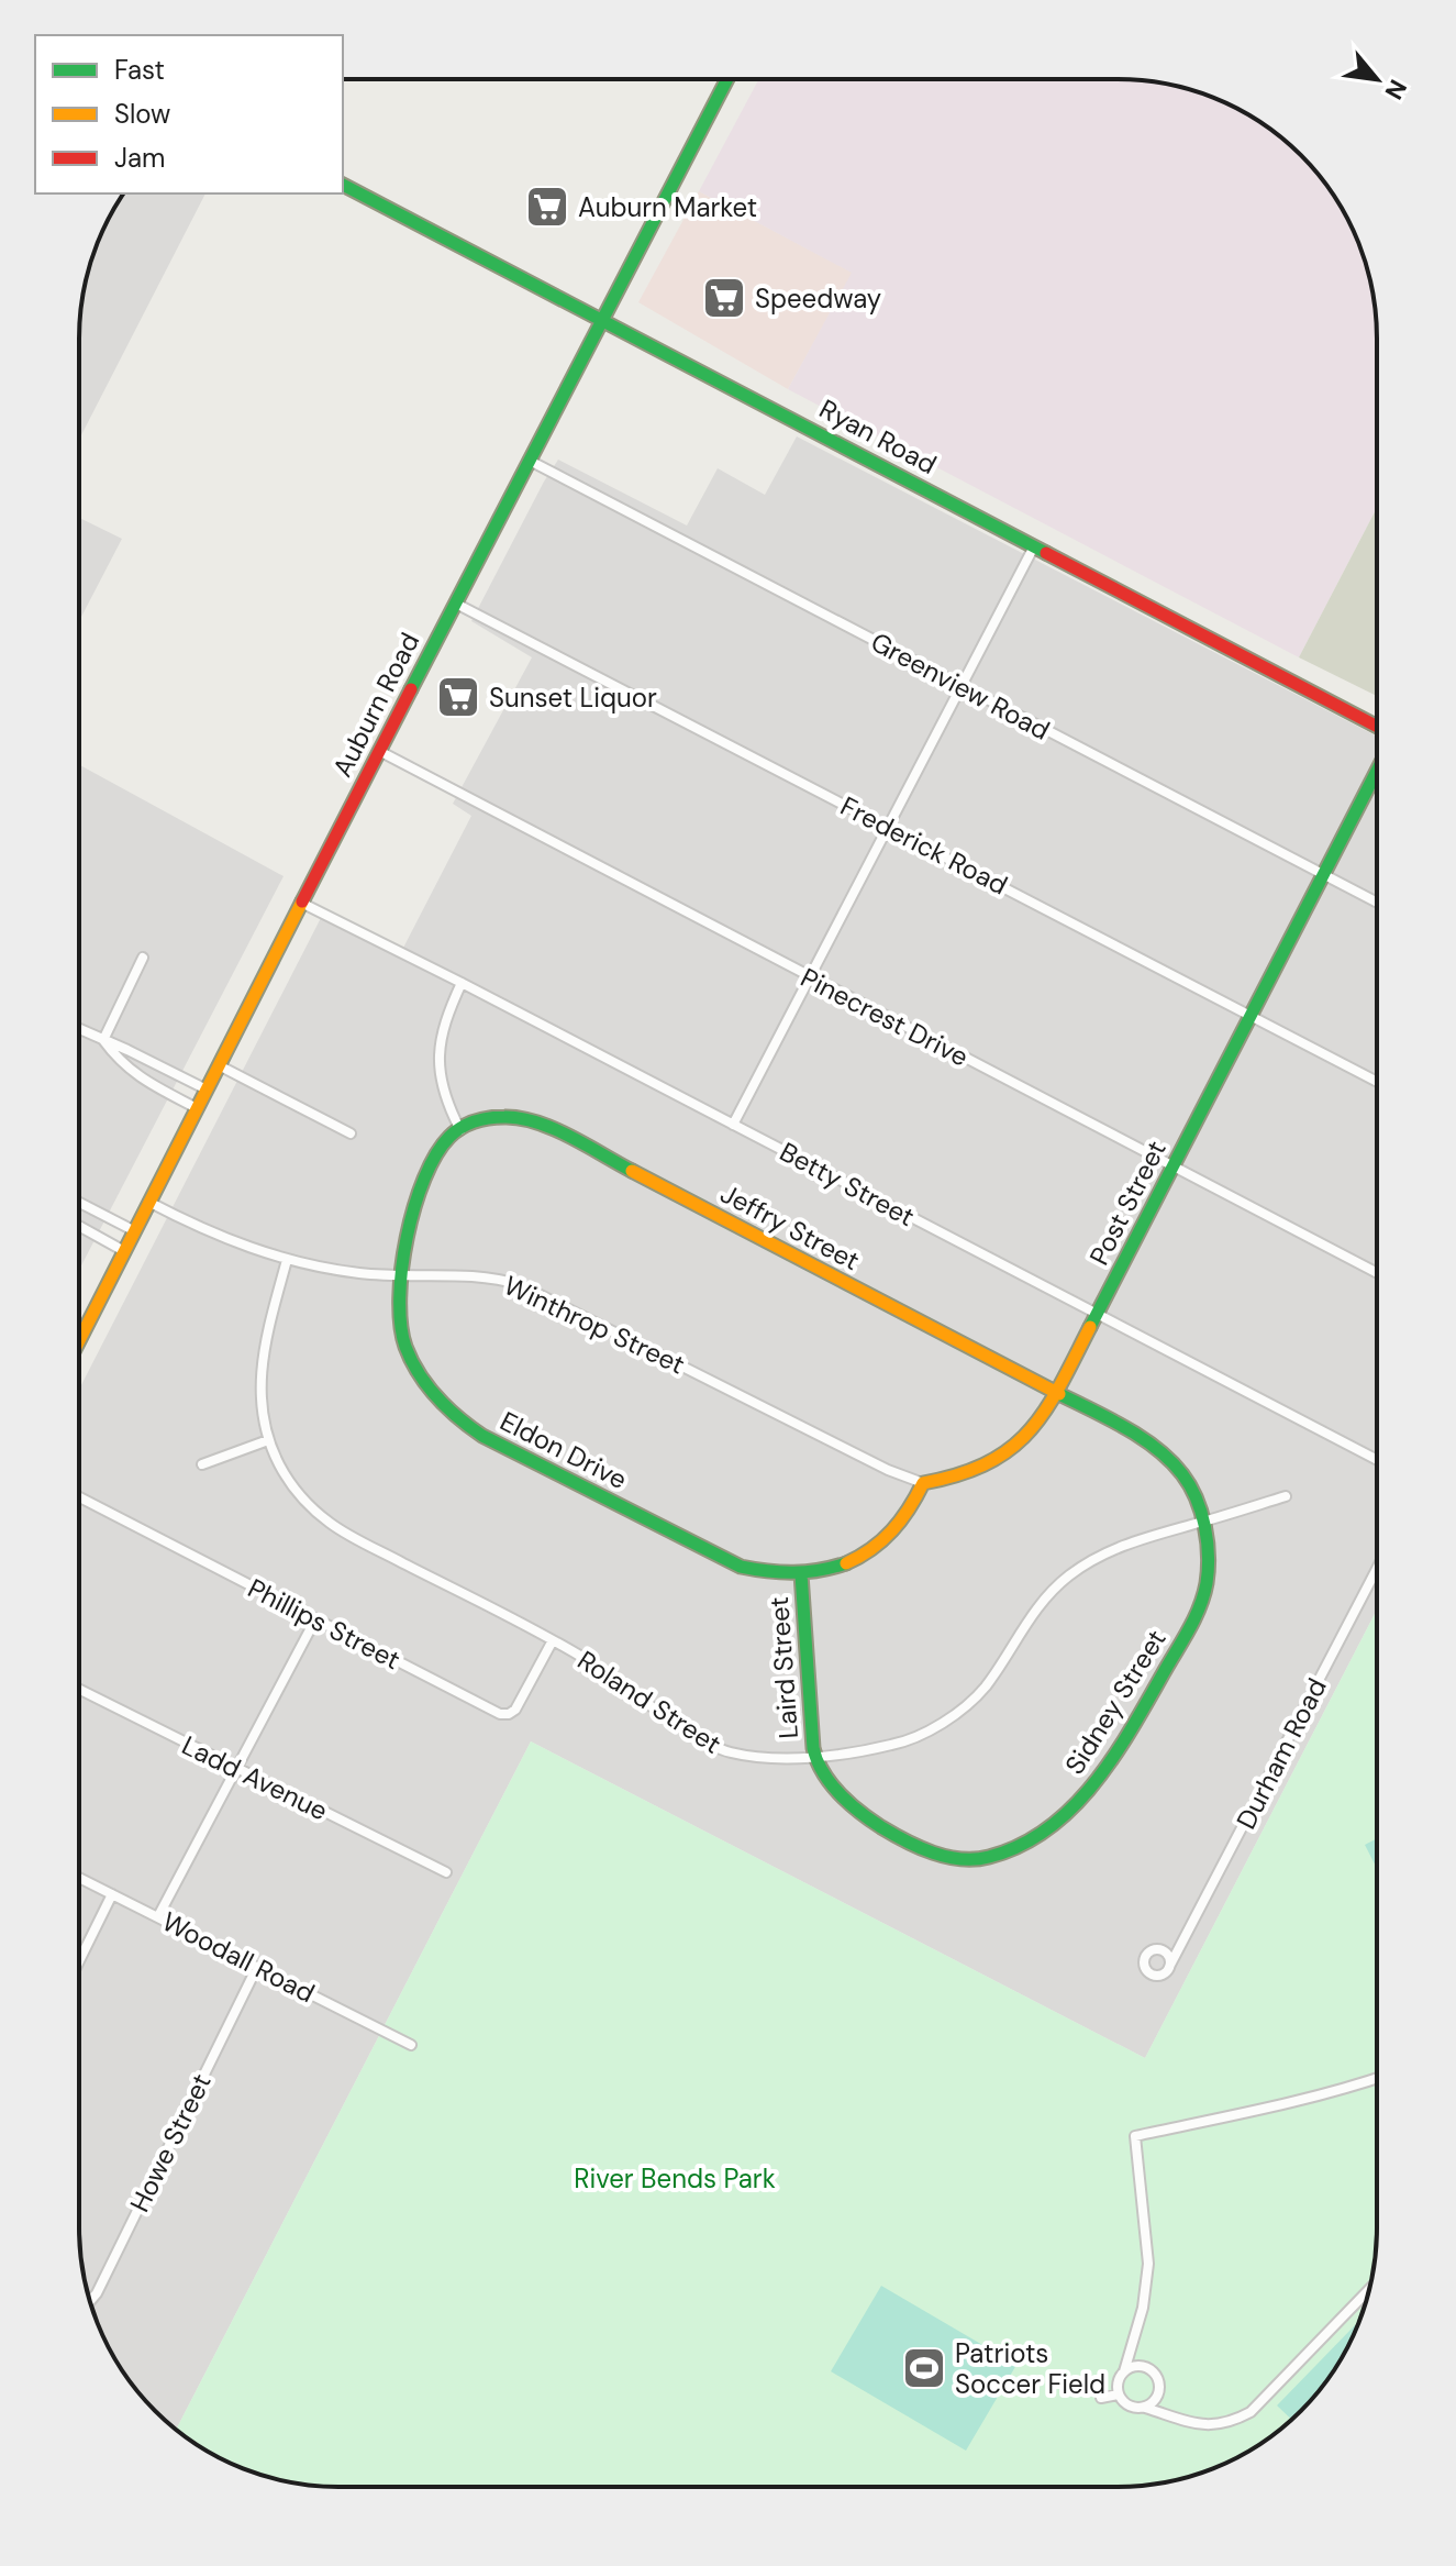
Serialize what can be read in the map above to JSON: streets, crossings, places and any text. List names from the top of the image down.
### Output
{
  "streets": {
    "street": [
      "Ryan Road",
      "Greenview Road",
      "Auburn Road",
      "Frederick Road",
      "Pinecrest Drive",
      "Betty Street",
      "Post Street",
      "Jeffry Street",
      "Winthrop Street",
      "Eldon Drive",
      "Phillips Street",
      "Laird Street",
      "Roland Street",
      "Sidney Street",
      "Durham Road",
      "Ladd Avenue",
      "Woodall Road",
      "Howe Street"
    ]
  },
  "crossings": [
    ["Ryan Road", "Auburn Road"],
    ["Greenview Road", "Auburn Road"],
    ["Greenview Road", "Post Street"],
    ["Auburn Road", "Frederick Road"],
    ["Auburn Road", "Pinecrest Drive"],
    ["Auburn Road", "Betty Street"],
    ["Auburn Road", "Winthrop Street"],
    ["Frederick Road", "Post Street"],
    ["Pinecrest Drive", "Post Street"],
    ["Betty Street", "Post Street"],
    ["Post Street", "Jeffry Street"],
    ["Post Street", "Winthrop Street"],
    ["Jeffry Street", "Roland Street"],
    ["Jeffry Street", "Sidney Street"],
    ["Winthrop Street", "Eldon Drive"],
    ["Winthrop Street", "Roland Street"],
    ["Eldon Drive", "Laird Street"],
    ["Phillips Street", "Roland Street"],
    ["Laird Street", "Roland Street"],
    ["Laird Street", "Sidney Street"],
    ["Roland Street", "Sidney Street"],
    ["Woodall Road", "Howe Street"]
  ],
  "parks": ["River Bends Park"],
  "places": {
    "supermarket": ["Auburn Market", "Speedway", "Sunset Liquor"],
    "sports": ["Patriots Soccer Field"]
  },
  "legend": ["Fast", "Slow", "Jam"],
  "north": "bottom right"
}
